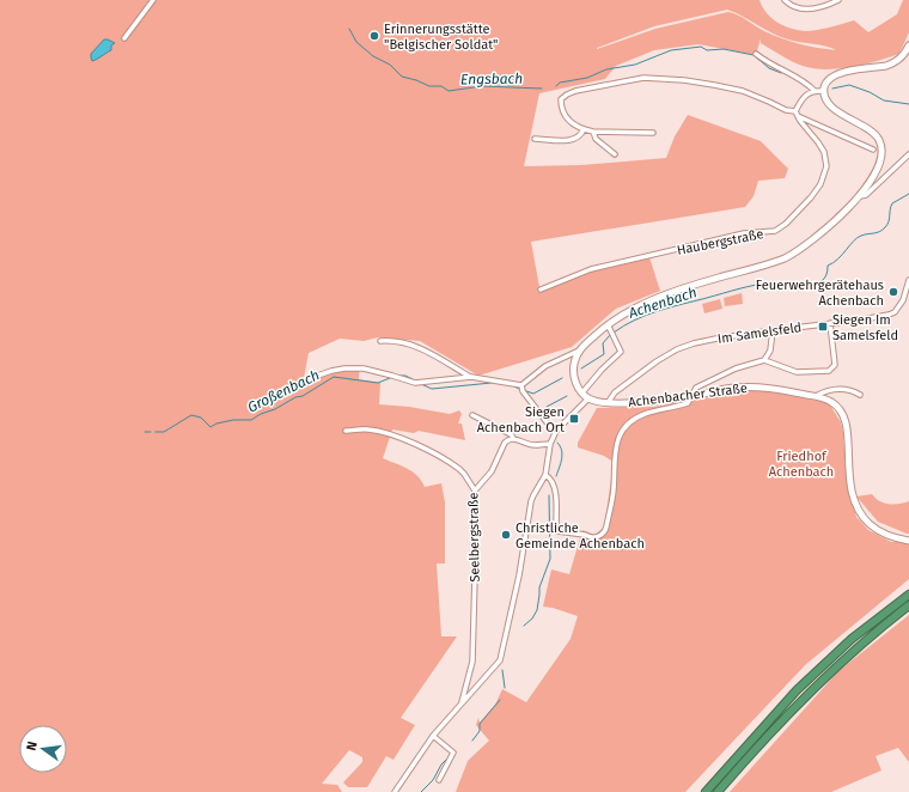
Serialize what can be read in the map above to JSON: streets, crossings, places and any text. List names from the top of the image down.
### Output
{
  "streets": {
    "main road": ["Achenbacher Straße"],
    "street": ["Haubergstraße", "Im Samelsfeld", "Seelbergstraße"]
  },
  "crossings": [
    ["Im Samelsfeld", "Achenbacher Straße"]
  ],
  "water": ["Engsbach", "Achenbach", "Großenbach"],
  "parks": ["Friedhof Achenbach"],
  "places": {
    "other": ["Erinnerungsstätte \"Belgischer Soldat\"", "Feuerwehrgerätehaus Achenbach", "Christliche Gemeinde Achenbach"],
    "transit": ["Siegen Im Samelsfeld", "Siegen Achenbach Ort"]
  },
  "north": "left"
}
